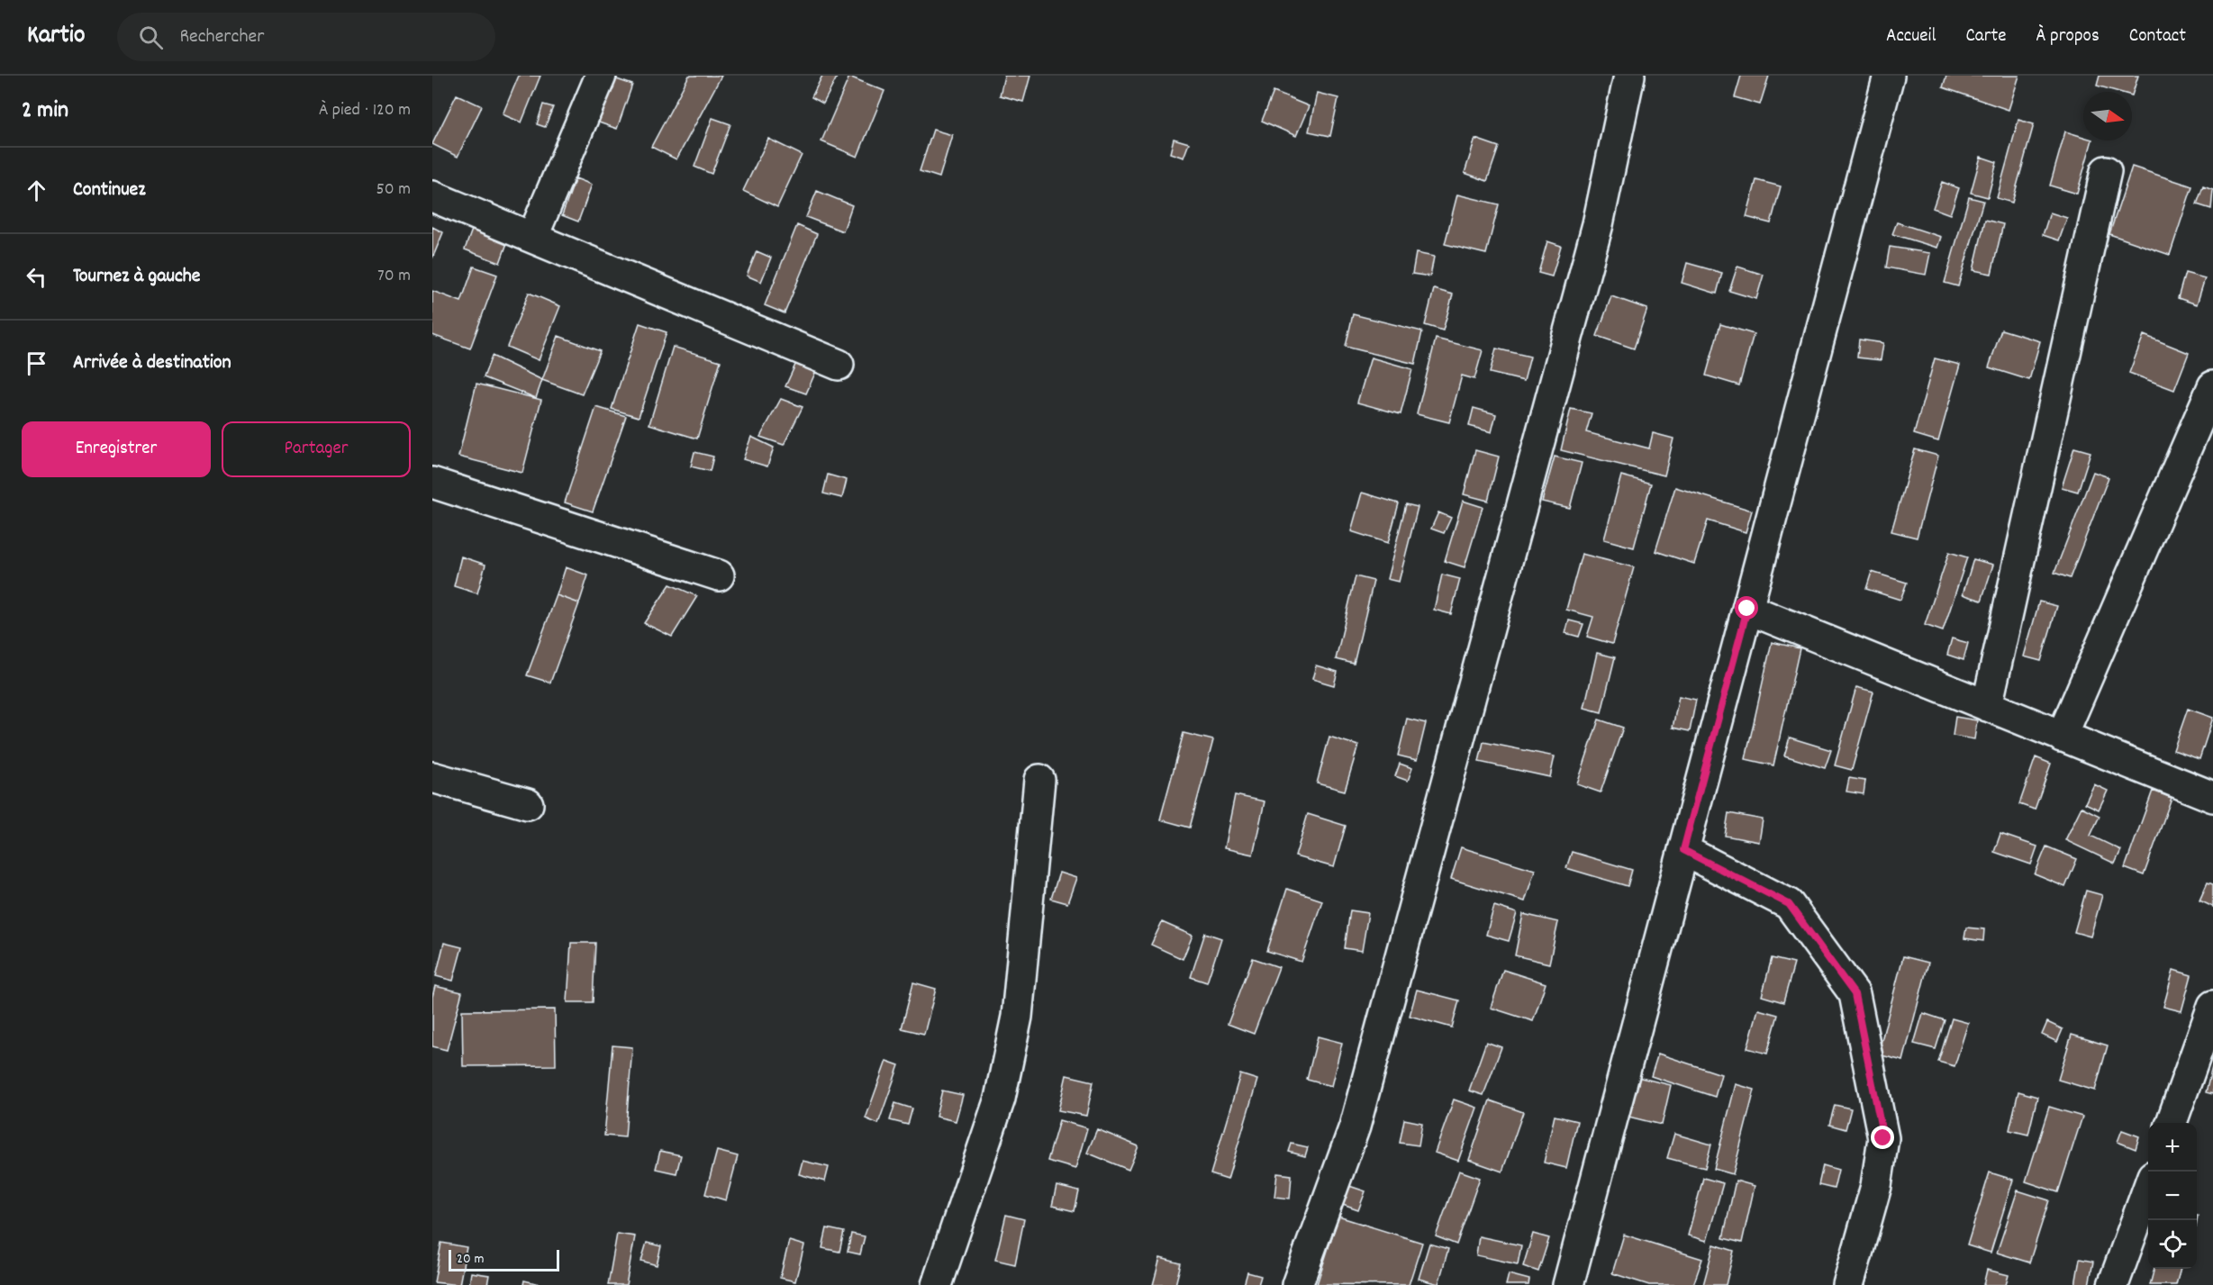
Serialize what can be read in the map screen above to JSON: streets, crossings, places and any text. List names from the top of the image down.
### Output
{
  "scale_bar": "20 m",
  "north": "right",
  "page": {
    "header": "Kartio",
    "search": "Rechercher",
    "nav": [
      "Accueil",
      "Carte",
      "À propos",
      "Contact"
    ],
    "heading": ["2 min", "À pied · 120 m"],
    "list": [
      ["Continuez", "50 m"],
      ["Tournez à gauche", "70 m"],
      "Arrivée à destination"
    ],
    "buttons": ["Enregistrer", "Partager"],
    "map_buttons": ["+", "−"],
    "scale": "20 m"
  }
}
